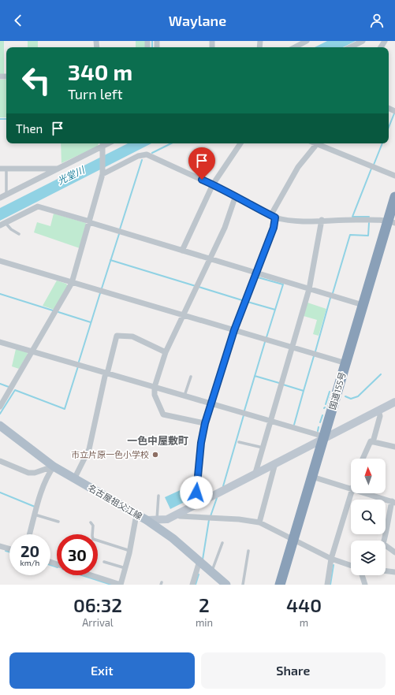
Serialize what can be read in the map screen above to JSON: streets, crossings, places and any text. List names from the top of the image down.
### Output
{
  "streets": {
    "highway": ["国道155号"],
    "main road": ["名古屋祖父江線"]
  },
  "districts": ["一色中屋敷町"],
  "water": ["光堂川"],
  "places": ["市立片原一色小学校"],
  "north": "top",
  "page": {
    "header": "Waylane",
    "turn": ["340 m", "Turn left"],
    "then": "Then",
    "speed": "20 km/h",
    "limit": "30",
    "eta": [
      "06:32",
      "Arrival",
      "2",
      "min",
      "440",
      "m"
    ],
    "buttons": ["Exit", "Share"]
  }
}
